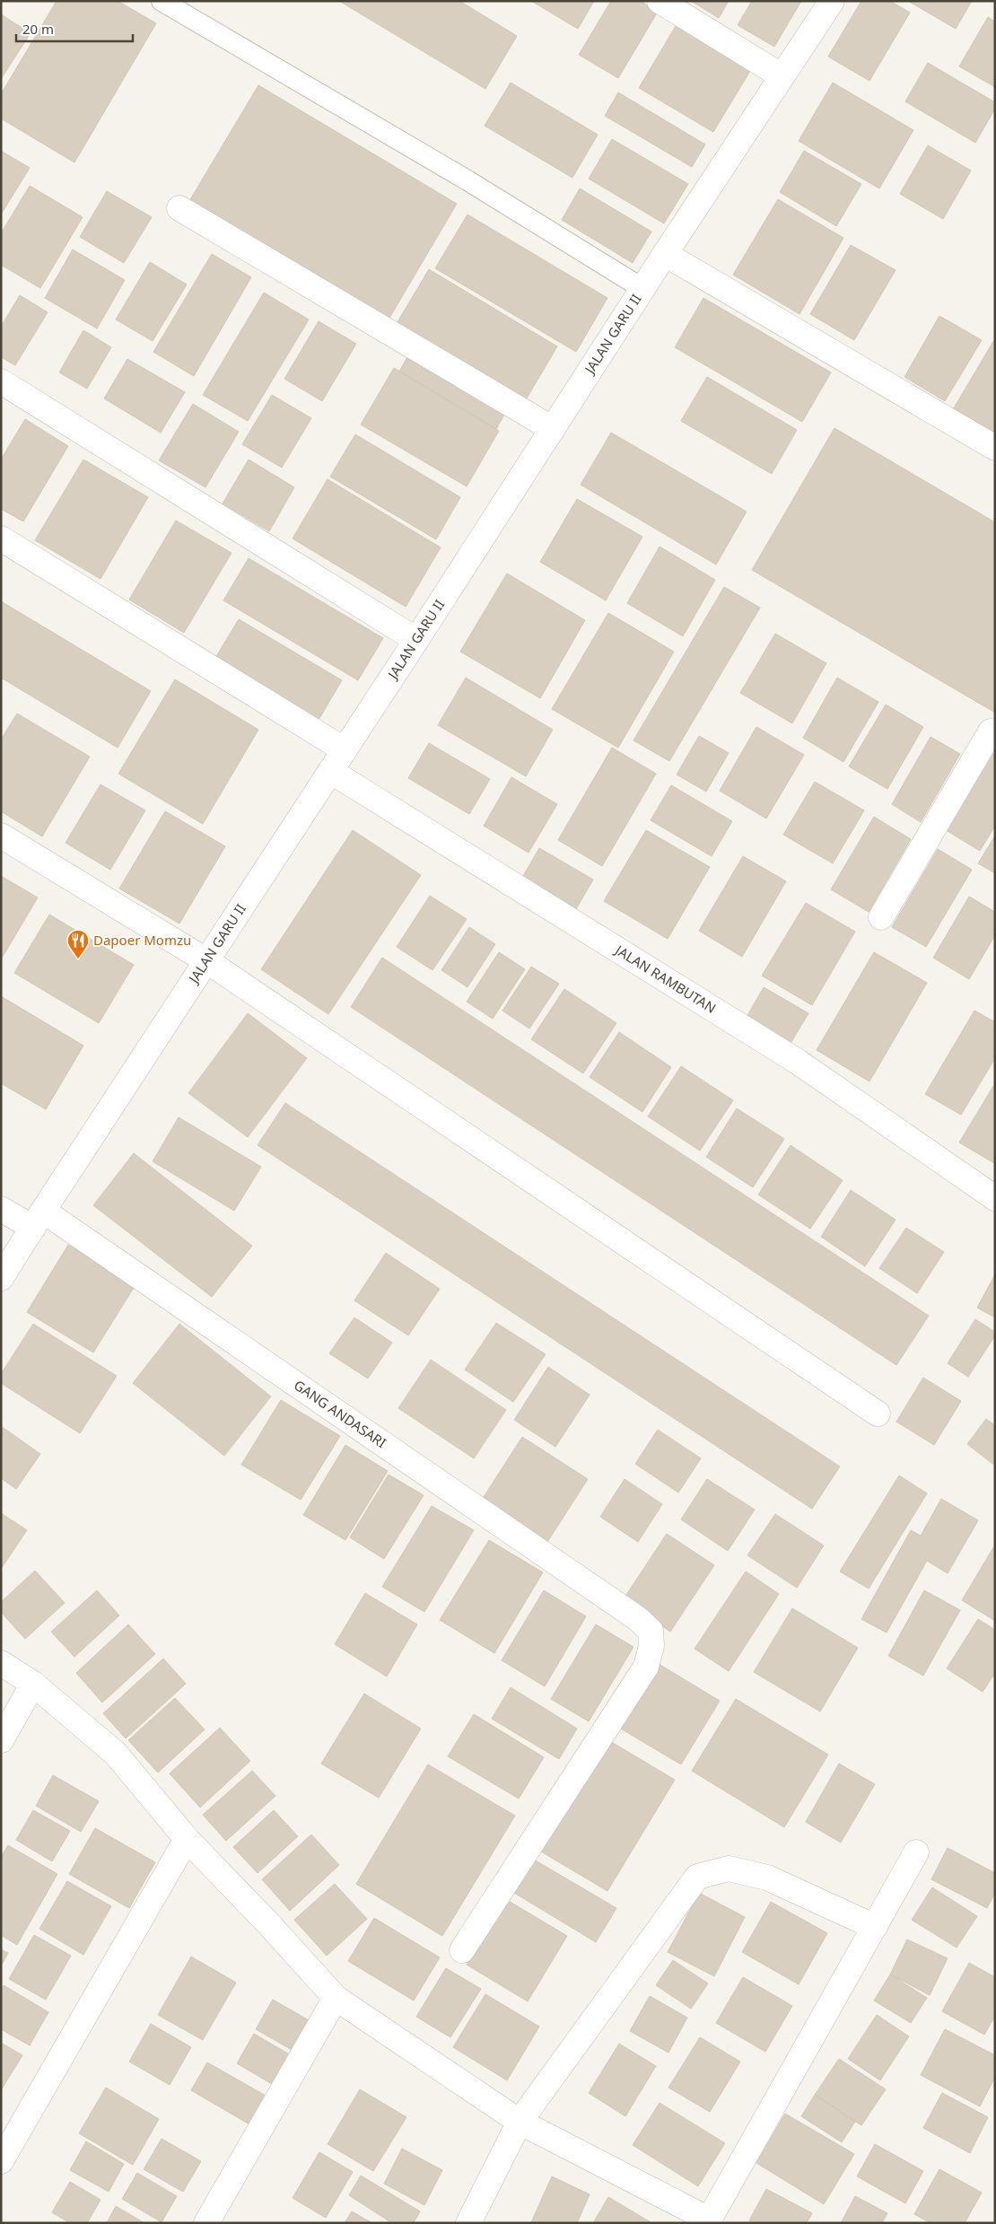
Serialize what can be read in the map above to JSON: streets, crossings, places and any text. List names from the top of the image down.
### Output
{
  "streets": {
    "street": ["JALAN GARU II", "JALAN RAMBUTAN", "GANG ANDASARI"]
  },
  "crossings": [
    ["JALAN GARU II", "JALAN RAMBUTAN"],
    ["JALAN GARU II", "GANG ANDASARI"]
  ],
  "places": {
    "restaurant": ["Dapoer Momzu"]
  },
  "scale_bar": "20 m"
}
